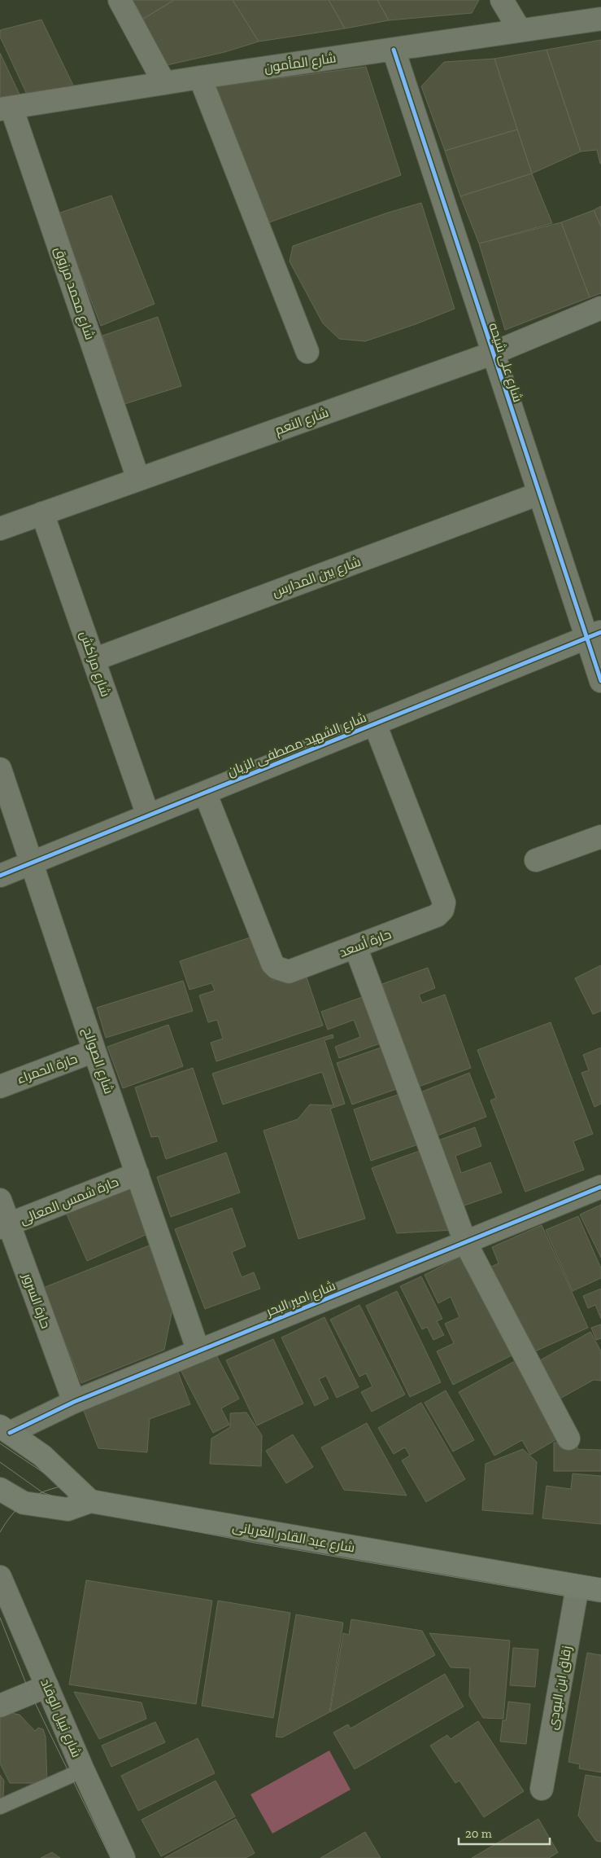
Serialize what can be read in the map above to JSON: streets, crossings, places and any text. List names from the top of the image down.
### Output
{
  "streets": {
    "main road": ["شارع عبد القادر الغريانى"],
    "street": [
      "شارع المأمون",
      "شارع محمد مرزوق",
      "شارع على شيحه",
      "شارع النعم",
      "شارع بين المدارس",
      "شارع مراكش",
      "شارع الشهيد مصطفى الزيان",
      "حارة أسعد",
      "شارع الصوالح",
      "حارة الحمراء",
      "حارة شمس المعالى",
      "شارع امير البحر",
      "حارة السرور",
      "زقاق ابن البودى",
      "شارع نبيل الوقاد"
    ]
  },
  "crossings": [
    ["شارع المأمون", "شارع محمد مرزوق"],
    ["شارع المأمون", "شارع على شيحه"],
    ["شارع محمد مرزوق", "شارع النعم"],
    ["شارع على شيحه", "شارع النعم"],
    ["شارع على شيحه", "شارع بين المدارس"],
    ["شارع على شيحه", "شارع الشهيد مصطفى الزيان"],
    ["شارع النعم", "شارع مراكش"],
    ["شارع بين المدارس", "شارع مراكش"],
    ["شارع مراكش", "شارع الشهيد مصطفى الزيان"],
    ["شارع الشهيد مصطفى الزيان", "حارة أسعد"],
    ["شارع الشهيد مصطفى الزيان", "شارع الصوالح"],
    ["شارع الصوالح", "حارة الحمراء"],
    ["شارع الصوالح", "حارة شمس المعالى"],
    ["شارع الصوالح", "شارع امير البحر"],
    ["حارة شمس المعالى", "حارة السرور"],
    ["شارع امير البحر", "حارة السرور"],
    ["شارع عبد القادر الغريانى", "زقاق ابن البودى"]
  ],
  "scale_bar": "20 m"
}
